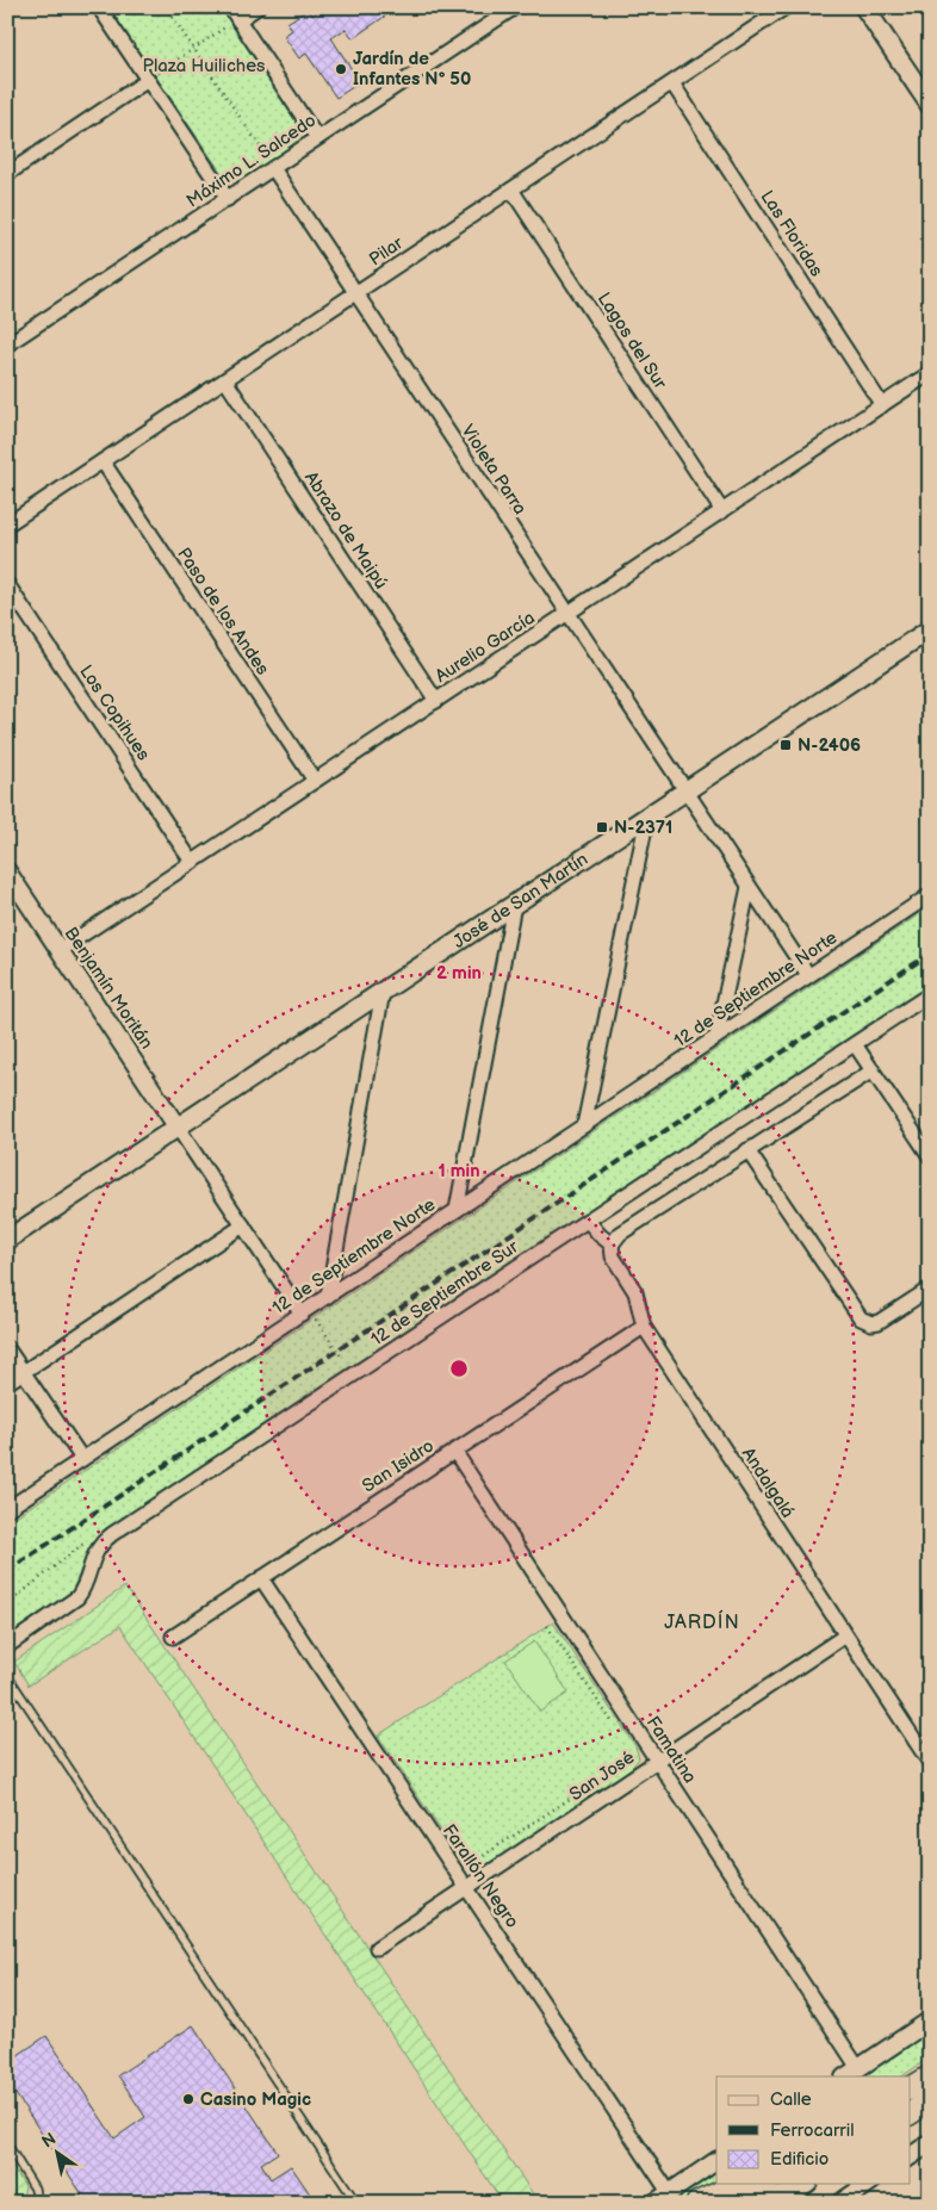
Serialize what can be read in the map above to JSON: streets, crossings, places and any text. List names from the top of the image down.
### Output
{
  "streets": {
    "main road": ["José de San Martín"],
    "street": [
      "Máximo L. Salcedo",
      "Las Floridas",
      "Pilar",
      "Lagos del Sur",
      "Violeta Parra",
      "Abrazo de Maipú",
      "Paso de los Andes",
      "Aurelio García",
      "Los Copihues",
      "Benjamín Moritán",
      "12 de Septiembre Norte",
      "12 de Septiembre Sur",
      "San Isidro",
      "Andalgalá",
      "Famatina",
      "San José",
      "Farallón Negro"
    ]
  },
  "crossings": [
    ["Máximo L. Salcedo", "Violeta Parra"],
    ["Las Floridas", "Pilar"],
    ["Las Floridas", "Aurelio García"],
    ["Pilar", "Lagos del Sur"],
    ["Pilar", "Violeta Parra"],
    ["Pilar", "Abrazo de Maipú"],
    ["Pilar", "Paso de los Andes"],
    ["Lagos del Sur", "Aurelio García"],
    ["Violeta Parra", "Aurelio García"],
    ["Violeta Parra", "José de San Martín"],
    ["Violeta Parra", "12 de Septiembre Norte"],
    ["Abrazo de Maipú", "Aurelio García"],
    ["Paso de los Andes", "Aurelio García"],
    ["Aurelio García", "Los Copihues"],
    ["Aurelio García", "Benjamín Moritán"],
    ["José de San Martín", "Benjamín Moritán"],
    ["12 de Septiembre Sur", "Andalgalá"],
    ["San Isidro", "Andalgalá"],
    ["San Isidro", "Famatina"],
    ["San Isidro", "Farallón Negro"],
    ["Andalgalá", "San José"],
    ["Famatina", "San José"],
    ["San José", "Farallón Negro"]
  ],
  "districts": ["JARDÍN"],
  "parks": ["Plaza Huiliches"],
  "places": {
    "other": ["Jardín de Infantes N° 50", "Casino Magic"],
    "transit": ["N-2406", "N-2371"]
  },
  "legend": ["Calle", "Ferrocarril", "Edificio"],
  "north": "top left",
  "rings": ["2 min", "1 min"]
}
